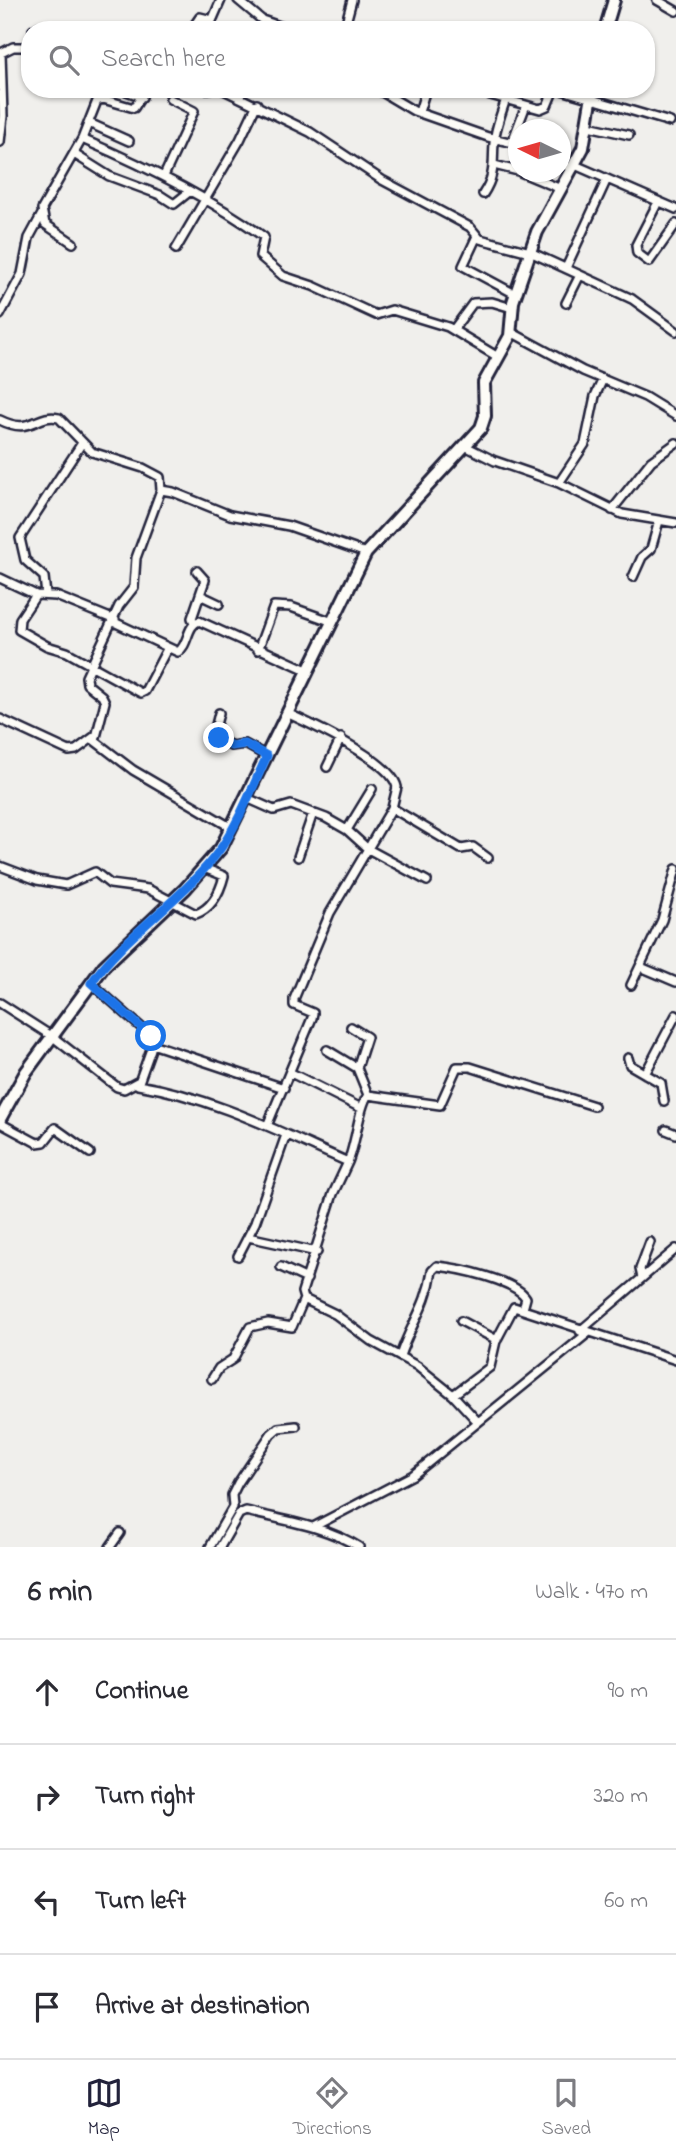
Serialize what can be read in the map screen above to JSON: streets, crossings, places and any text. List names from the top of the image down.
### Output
{
  "north": "left",
  "page": {
    "search": "Search here",
    "heading": ["6 min", "Walk · 470 m"],
    "list": [
      ["Continue", "90 m"],
      ["Turn right", "320 m"],
      ["Turn left", "60 m"],
      "Arrive at destination"
    ],
    "nav": ["Map", "Directions", "Saved"]
  }
}
